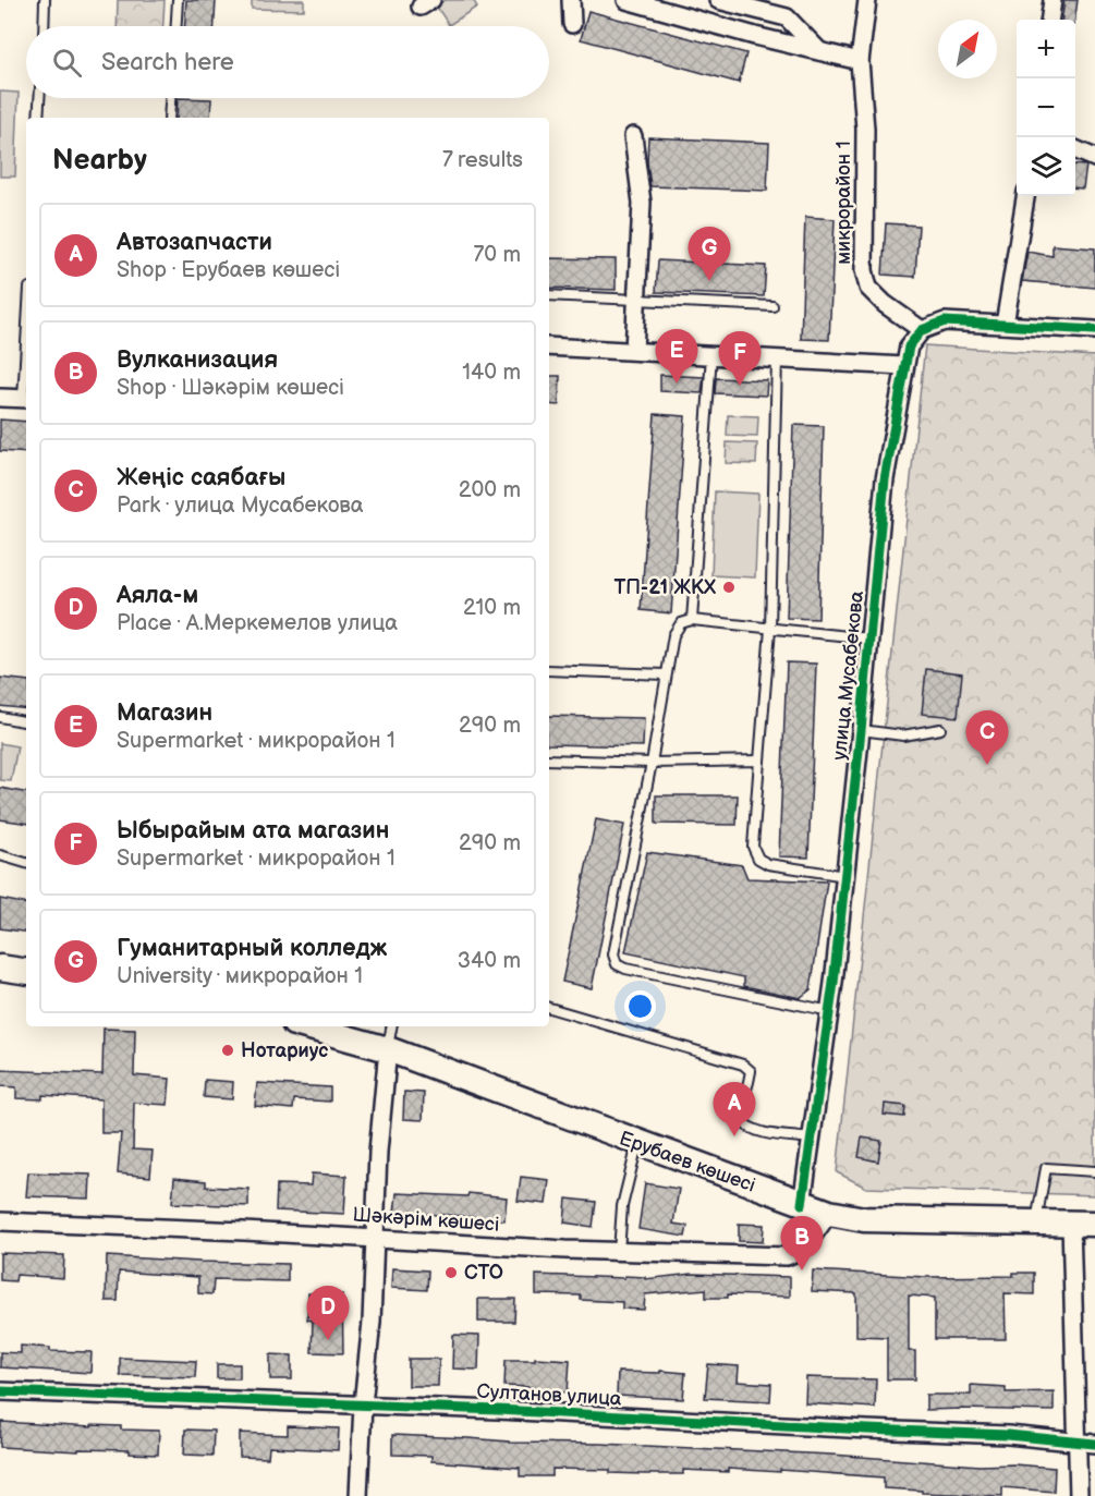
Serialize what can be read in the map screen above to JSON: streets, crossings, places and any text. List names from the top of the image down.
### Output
{
  "streets": {
    "main road": ["Ерубаев көшесі"],
    "street": [
      "микрорайон 1",
      "улица Мусабекова",
      "Шәкәрім көшесі",
      "Султанов улица"
    ]
  },
  "crossings": [
    ["микрорайон 1", "улица Мусабекова"],
    ["улица Мусабекова", "Ерубаев көшесі"],
    ["Ерубаев көшесі", "Шәкәрім көшесі"]
  ],
  "places": ["ТП-21 ЖКХ", "Нотариус", "СТО"],
  "north": "top right",
  "page": {
    "map_buttons": ["+", "−"],
    "search": "Search here",
    "heading": ["Nearby", "7 results"],
    "list": [
      {
        "mark": "A",
        "name": "Автозапчасти",
        "note": "Shop · Ерубаев көшесі",
        "value": "70 m"
      },
      {
        "mark": "B",
        "name": "Вулканизация",
        "note": "Shop · Шәкәрім көшесі",
        "value": "140 m"
      },
      {
        "mark": "C",
        "name": "Жеңіс саябағы",
        "note": "Park · улица Мусабекова",
        "value": "200 m"
      },
      {
        "mark": "D",
        "name": "Аяла-м",
        "note": "Place · А.Меркемелов улица",
        "value": "210 m"
      },
      {
        "mark": "E",
        "name": "Магазин",
        "note": "Supermarket · микрорайон 1",
        "value": "290 m"
      },
      {
        "mark": "F",
        "name": "Ыбырайым ата магазин",
        "note": "Supermarket · микрорайон 1",
        "value": "290 m"
      },
      {
        "mark": "G",
        "name": "Гуманитарный колледж",
        "note": "University · микрорайон 1",
        "value": "340 m"
      }
    ],
    "pins": [
      "G",
      "E",
      "F",
      "C",
      "A",
      "B",
      "D"
    ]
  }
}
